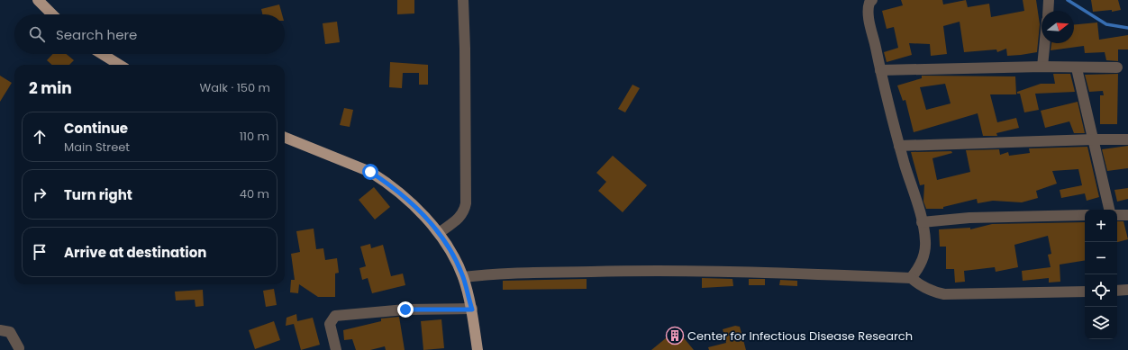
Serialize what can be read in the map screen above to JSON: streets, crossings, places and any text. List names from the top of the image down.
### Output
{
  "places": {
    "building": ["Center for Infectious Disease Research"]
  },
  "north": "right",
  "page": {
    "search": "Search here",
    "heading": ["2 min", "Walk · 150 m"],
    "list": [
      ["Continue", "Main Street", "110 m"],
      ["Turn right", "40 m"],
      "Arrive at destination"
    ],
    "map_buttons": ["+", "−"]
  }
}
